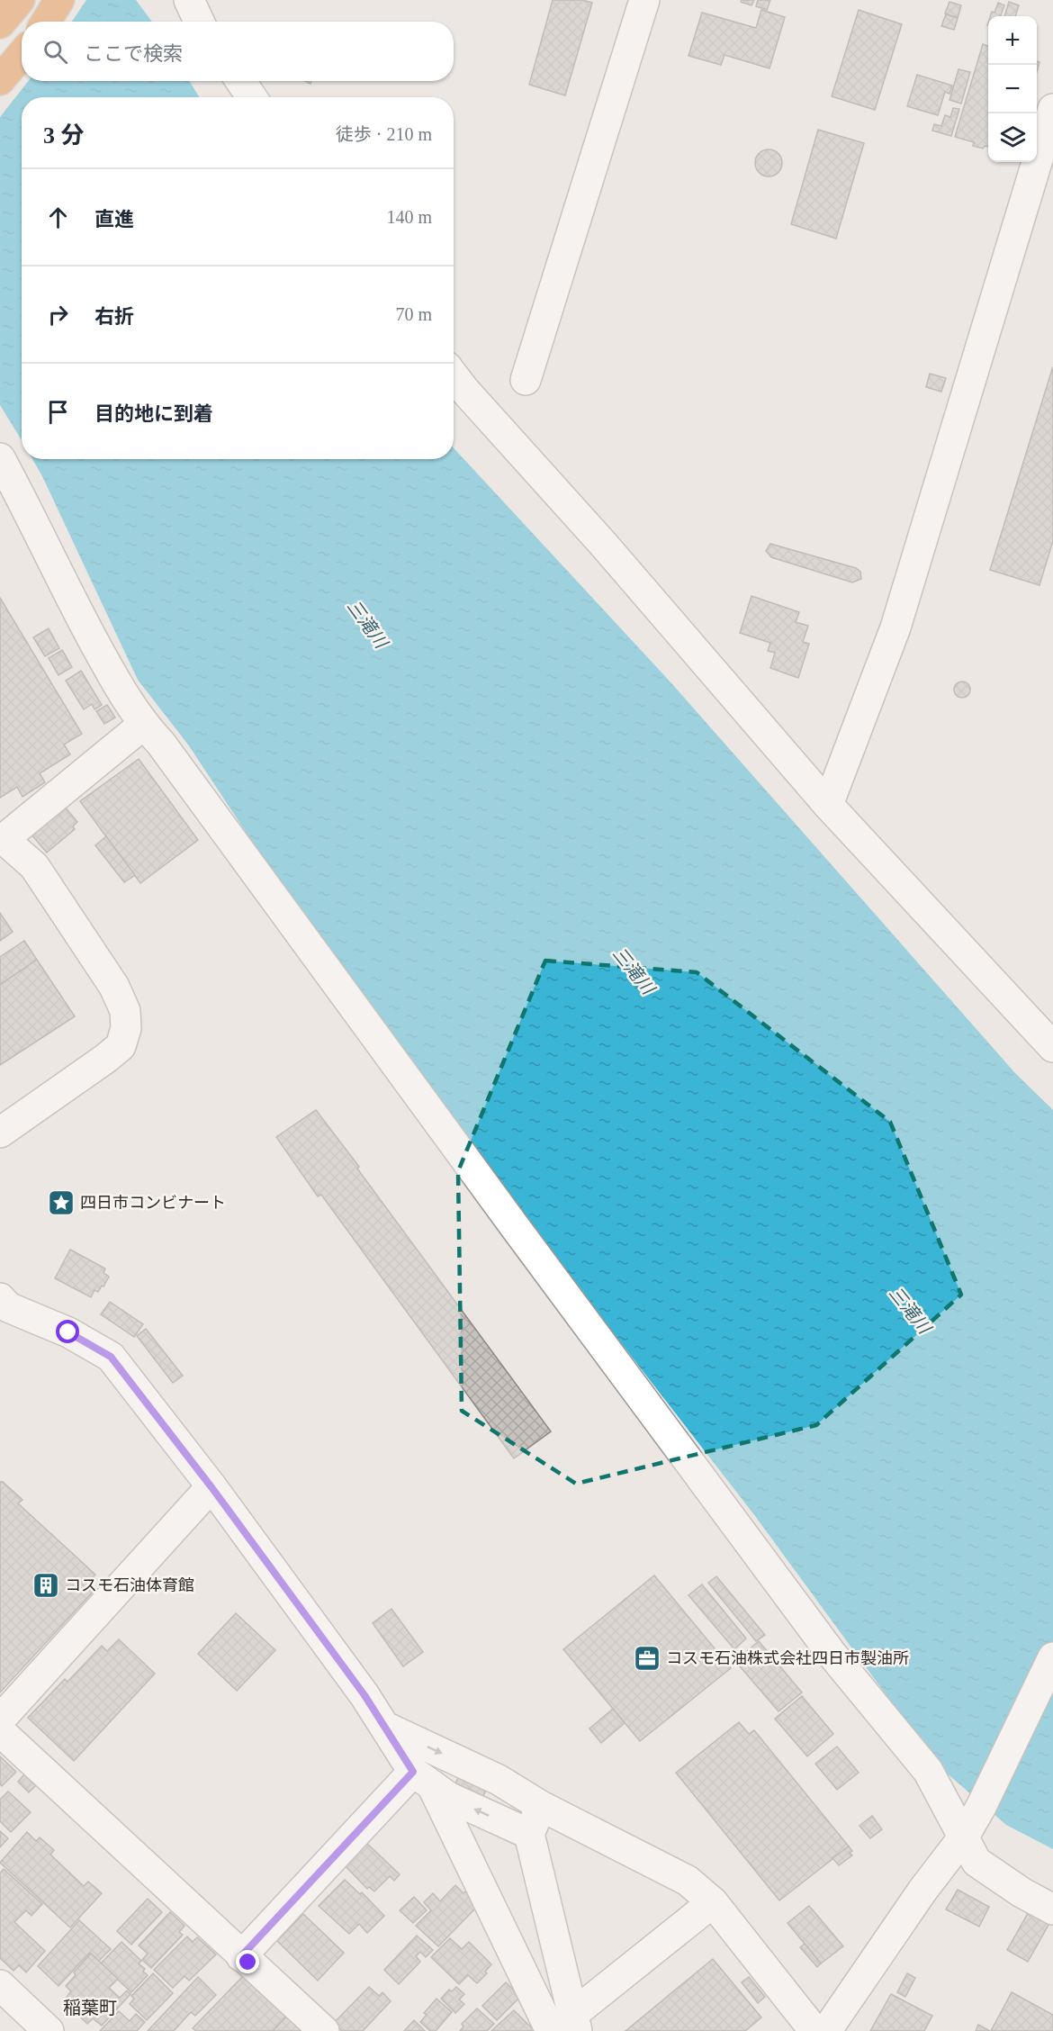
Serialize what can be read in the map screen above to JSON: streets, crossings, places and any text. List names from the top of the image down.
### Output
{
  "districts": ["稲葉町"],
  "water": ["三滝川"],
  "places": {
    "place": ["四日市コンビナート"],
    "building": ["コスモ石油体育館"],
    "office": ["コスモ石油株式会社四日市製油所"]
  },
  "page": {
    "map_buttons": ["+", "−"],
    "search": "ここで検索",
    "heading": ["3 分", "徒歩 · 210 m"],
    "list": [
      ["直進", "140 m"],
      ["右折", "70 m"],
      "目的地に到着"
    ]
  }
}
